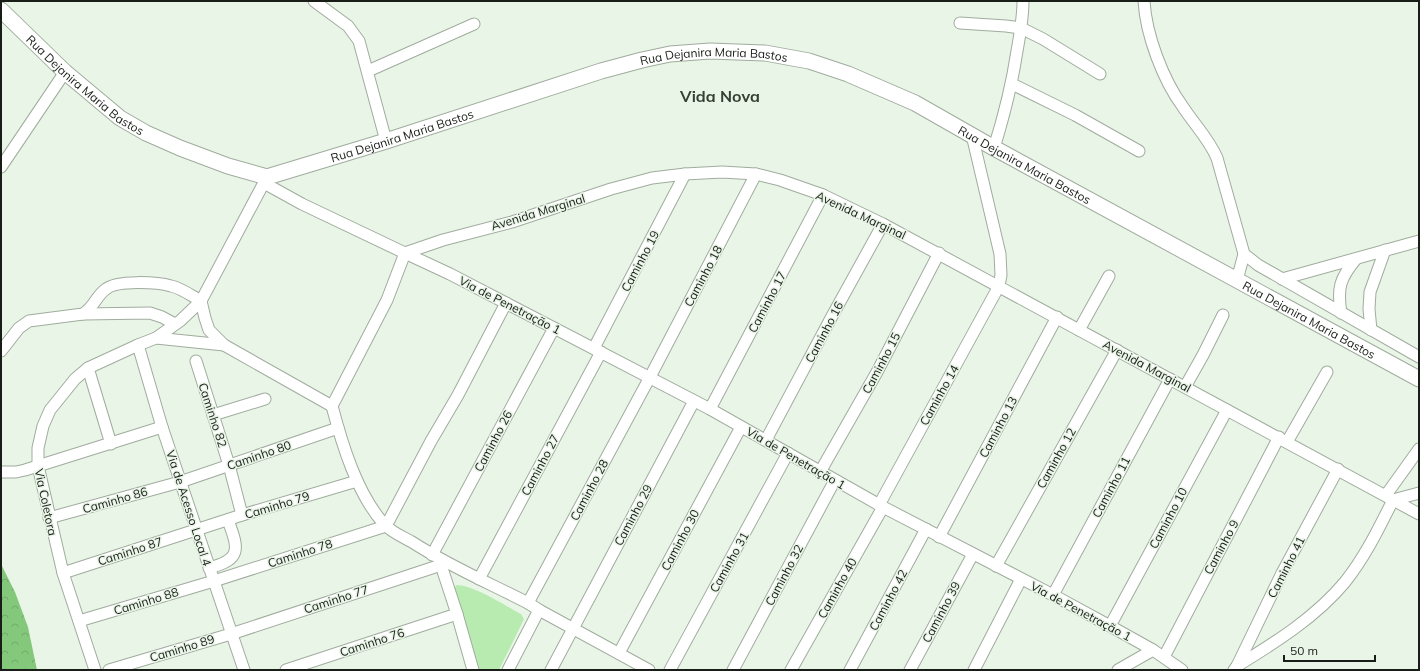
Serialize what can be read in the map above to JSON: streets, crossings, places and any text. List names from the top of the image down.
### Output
{
  "streets": {
    "main road": ["Rua Dejanira Maria Bastos"],
    "street": [
      "Avenida Marginal",
      "Caminho 19",
      "Caminho 18",
      "Caminho 17",
      "Via de Penetração 1",
      "Caminho 16",
      "Caminho 15",
      "Caminho 14",
      "Caminho 82",
      "Caminho 13",
      "Caminho 26",
      "Caminho 80",
      "Caminho 12",
      "Caminho 27",
      "Caminho 11",
      "Caminho 28",
      "Caminho 86",
      "Via Coletora",
      "Caminho 79",
      "Via de Acesso Local 4",
      "Caminho 29",
      "Caminho 10",
      "Caminho 30",
      "Caminho 9",
      "Caminho 87",
      "Caminho 78",
      "Caminho 31",
      "Caminho 41",
      "Caminho 32",
      "Caminho 40",
      "Caminho 77",
      "Caminho 42",
      "Caminho 88",
      "Caminho 39",
      "Caminho 76",
      "Caminho 89"
    ]
  },
  "crossings": [
    ["Avenida Marginal", "Caminho 19"],
    ["Avenida Marginal", "Caminho 18"],
    ["Avenida Marginal", "Caminho 17"],
    ["Avenida Marginal", "Via de Penetração 1"],
    ["Avenida Marginal", "Caminho 16"],
    ["Avenida Marginal", "Caminho 15"],
    ["Avenida Marginal", "Caminho 14"],
    ["Avenida Marginal", "Caminho 13"],
    ["Avenida Marginal", "Caminho 12"],
    ["Avenida Marginal", "Caminho 11"],
    ["Avenida Marginal", "Caminho 10"],
    ["Avenida Marginal", "Caminho 9"],
    ["Avenida Marginal", "Caminho 41"],
    ["Caminho 19", "Via de Penetração 1"],
    ["Caminho 19", "Caminho 27"],
    ["Caminho 18", "Via de Penetração 1"],
    ["Caminho 18", "Caminho 28"],
    ["Caminho 17", "Via de Penetração 1"],
    ["Via de Penetração 1", "Caminho 16"],
    ["Via de Penetração 1", "Caminho 15"],
    ["Via de Penetração 1", "Caminho 14"],
    ["Via de Penetração 1", "Caminho 13"],
    ["Via de Penetração 1", "Caminho 26"],
    ["Via de Penetração 1", "Caminho 12"],
    ["Via de Penetração 1", "Caminho 27"],
    ["Via de Penetração 1", "Caminho 11"],
    ["Via de Penetração 1", "Caminho 28"],
    ["Via de Penetração 1", "Caminho 29"],
    ["Via de Penetração 1", "Caminho 10"],
    ["Via de Penetração 1", "Caminho 30"],
    ["Via de Penetração 1", "Caminho 9"],
    ["Via de Penetração 1", "Caminho 31"],
    ["Via de Penetração 1", "Caminho 32"],
    ["Via de Penetração 1", "Caminho 40"],
    ["Via de Penetração 1", "Caminho 42"],
    ["Via de Penetração 1", "Caminho 39"],
    ["Caminho 14", "Caminho 40"],
    ["Caminho 82", "Caminho 80"],
    ["Caminho 82", "Caminho 79"],
    ["Caminho 26", "Caminho 77"],
    ["Caminho 80", "Caminho 86"],
    ["Caminho 80", "Via de Acesso Local 4"],
    ["Caminho 86", "Via Coletora"],
    ["Caminho 86", "Via de Acesso Local 4"],
    ["Via Coletora", "Via de Acesso Local 4"],
    ["Via Coletora", "Caminho 87"],
    ["Via Coletora", "Caminho 88"],
    ["Caminho 79", "Via de Acesso Local 4"],
    ["Caminho 79", "Caminho 87"],
    ["Via de Acesso Local 4", "Caminho 87"],
    ["Via de Acesso Local 4", "Caminho 78"],
    ["Via de Acesso Local 4", "Caminho 77"],
    ["Via de Acesso Local 4", "Caminho 88"],
    ["Via de Acesso Local 4", "Caminho 89"],
    ["Caminho 78", "Caminho 88"],
    ["Caminho 77", "Caminho 89"]
  ],
  "districts": ["Vida Nova"],
  "scale_bar": "50 m"
}
